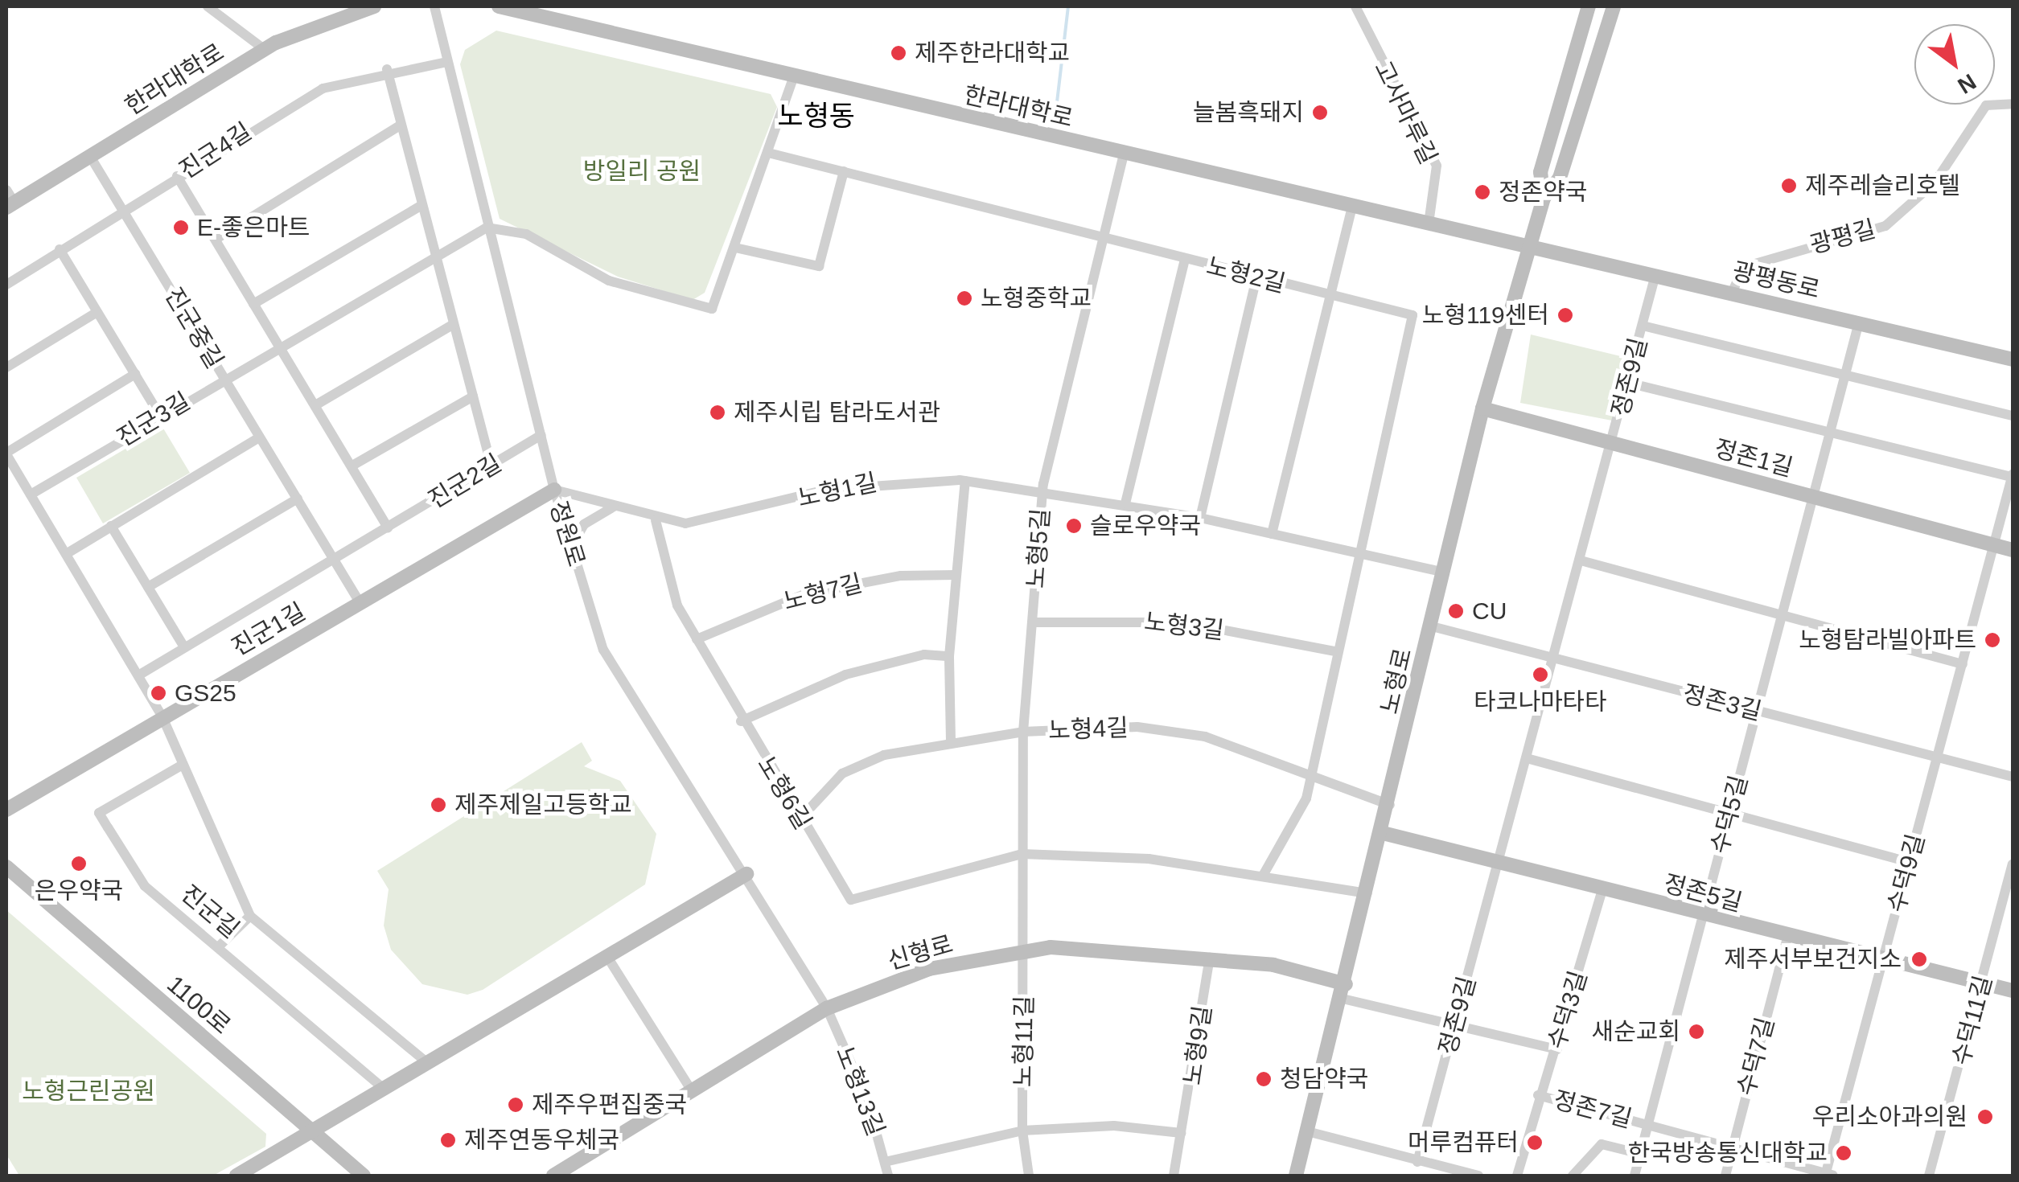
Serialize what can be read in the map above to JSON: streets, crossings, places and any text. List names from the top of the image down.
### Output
{
  "streets": {
    "main road": [
      "한라대학로",
      "광평동로",
      "정존1길",
      "진군1길",
      "노형로",
      "정존5길",
      "신형로",
      "1100로"
    ],
    "street": [
      "고사마루길",
      "진군4길",
      "광평길",
      "노형2길",
      "진군중길",
      "정존9길",
      "진군3길",
      "진군2길",
      "노형1길",
      "정원로",
      "노형5길",
      "노형7길",
      "노형3길",
      "정존3길",
      "노형4길",
      "노형6길",
      "수덕5길",
      "수덕9길",
      "진군길",
      "수덕3길",
      "수덕11길",
      "노형11길",
      "노형9길",
      "수덕7길",
      "노형13길",
      "정존7길"
    ]
  },
  "crossings": [
    ["한라대학로", "고사마루길"],
    ["한라대학로", "광평동로"],
    ["한라대학로", "진군중길"],
    ["한라대학로", "노형5길"],
    ["한라대학로", "노형로"],
    ["진군4길", "진군중길"],
    ["진군4길", "정원로"],
    ["광평길", "광평동로"],
    ["노형2길", "노형1길"],
    ["노형2길", "노형5길"],
    ["광평동로", "정존9길"],
    ["광평동로", "노형로"],
    ["광평동로", "수덕5길"],
    ["진군중길", "진군3길"],
    ["진군중길", "진군2길"],
    ["진군중길", "진군1길"],
    ["정존9길", "정존1길"],
    ["정존9길", "정존3길"],
    ["정존9길", "정존5길"],
    ["정존9길", "정존7길"],
    ["진군3길", "정원로"],
    ["진군3길", "진군길"],
    ["정존1길", "노형로"],
    ["정존1길", "수덕5길"],
    ["정존1길", "수덕9길"],
    ["진군2길", "정원로"],
    ["진군2길", "진군길"],
    ["노형1길", "정원로"],
    ["노형1길", "노형5길"],
    ["노형1길", "진군1길"],
    ["노형1길", "노형로"],
    ["노형1길", "노형6길"],
    ["정원로", "진군1길"],
    ["정원로", "신형로"],
    ["정원로", "노형13길"],
    ["노형5길", "노형3길"],
    ["노형5길", "노형4길"],
    ["노형5길", "노형6길"],
    ["노형5길", "신형로"],
    ["노형5길", "노형11길"],
    ["노형7길", "노형6길"],
    ["진군1길", "진군길"],
    ["노형로", "정존3길"],
    ["노형로", "노형4길"],
    ["노형로", "정존5길"],
    ["노형로", "신형로"],
    ["노형로", "정존7길"],
    ["정존3길", "수덕5길"],
    ["정존3길", "수덕9길"],
    ["노형4길", "노형6길"],
    ["수덕5길", "수덕9길"],
    ["수덕5길", "정존5길"],
    ["수덕5길", "정존7길"],
    ["수덕9길", "정존5길"],
    ["수덕9길", "정존7길"],
    ["정존5길", "수덕3길"],
    ["정존5길", "수덕11길"],
    ["정존5길", "수덕7길"],
    ["신형로", "노형11길"],
    ["신형로", "노형9길"],
    ["신형로", "노형13길"],
    ["신형로", "정존7길"],
    ["수덕3길", "정존7길"],
    ["수덕7길", "정존7길"]
  ],
  "districts": ["노형동"],
  "parks": ["방일리 공원", "노형근린공원"],
  "places": [
    "제주한라대학교",
    "늘봄흑돼지",
    "제주레슬리호텔",
    "정존약국",
    "E-좋은마트",
    "노형중학교",
    "노형119센터",
    "제주시립 탐라도서관",
    "슬로우약국",
    "CU",
    "노형탐라빌아파트",
    "타코나마타타",
    "GS25",
    "제주제일고등학교",
    "은우약국",
    "제주서부보건지소",
    "새순교회",
    "청담약국",
    "제주우편집중국",
    "우리소아과의원",
    "제주연동우체국",
    "머루컴퓨터",
    "한국방송통신대학교"
  ],
  "north": "bottom right"
}
